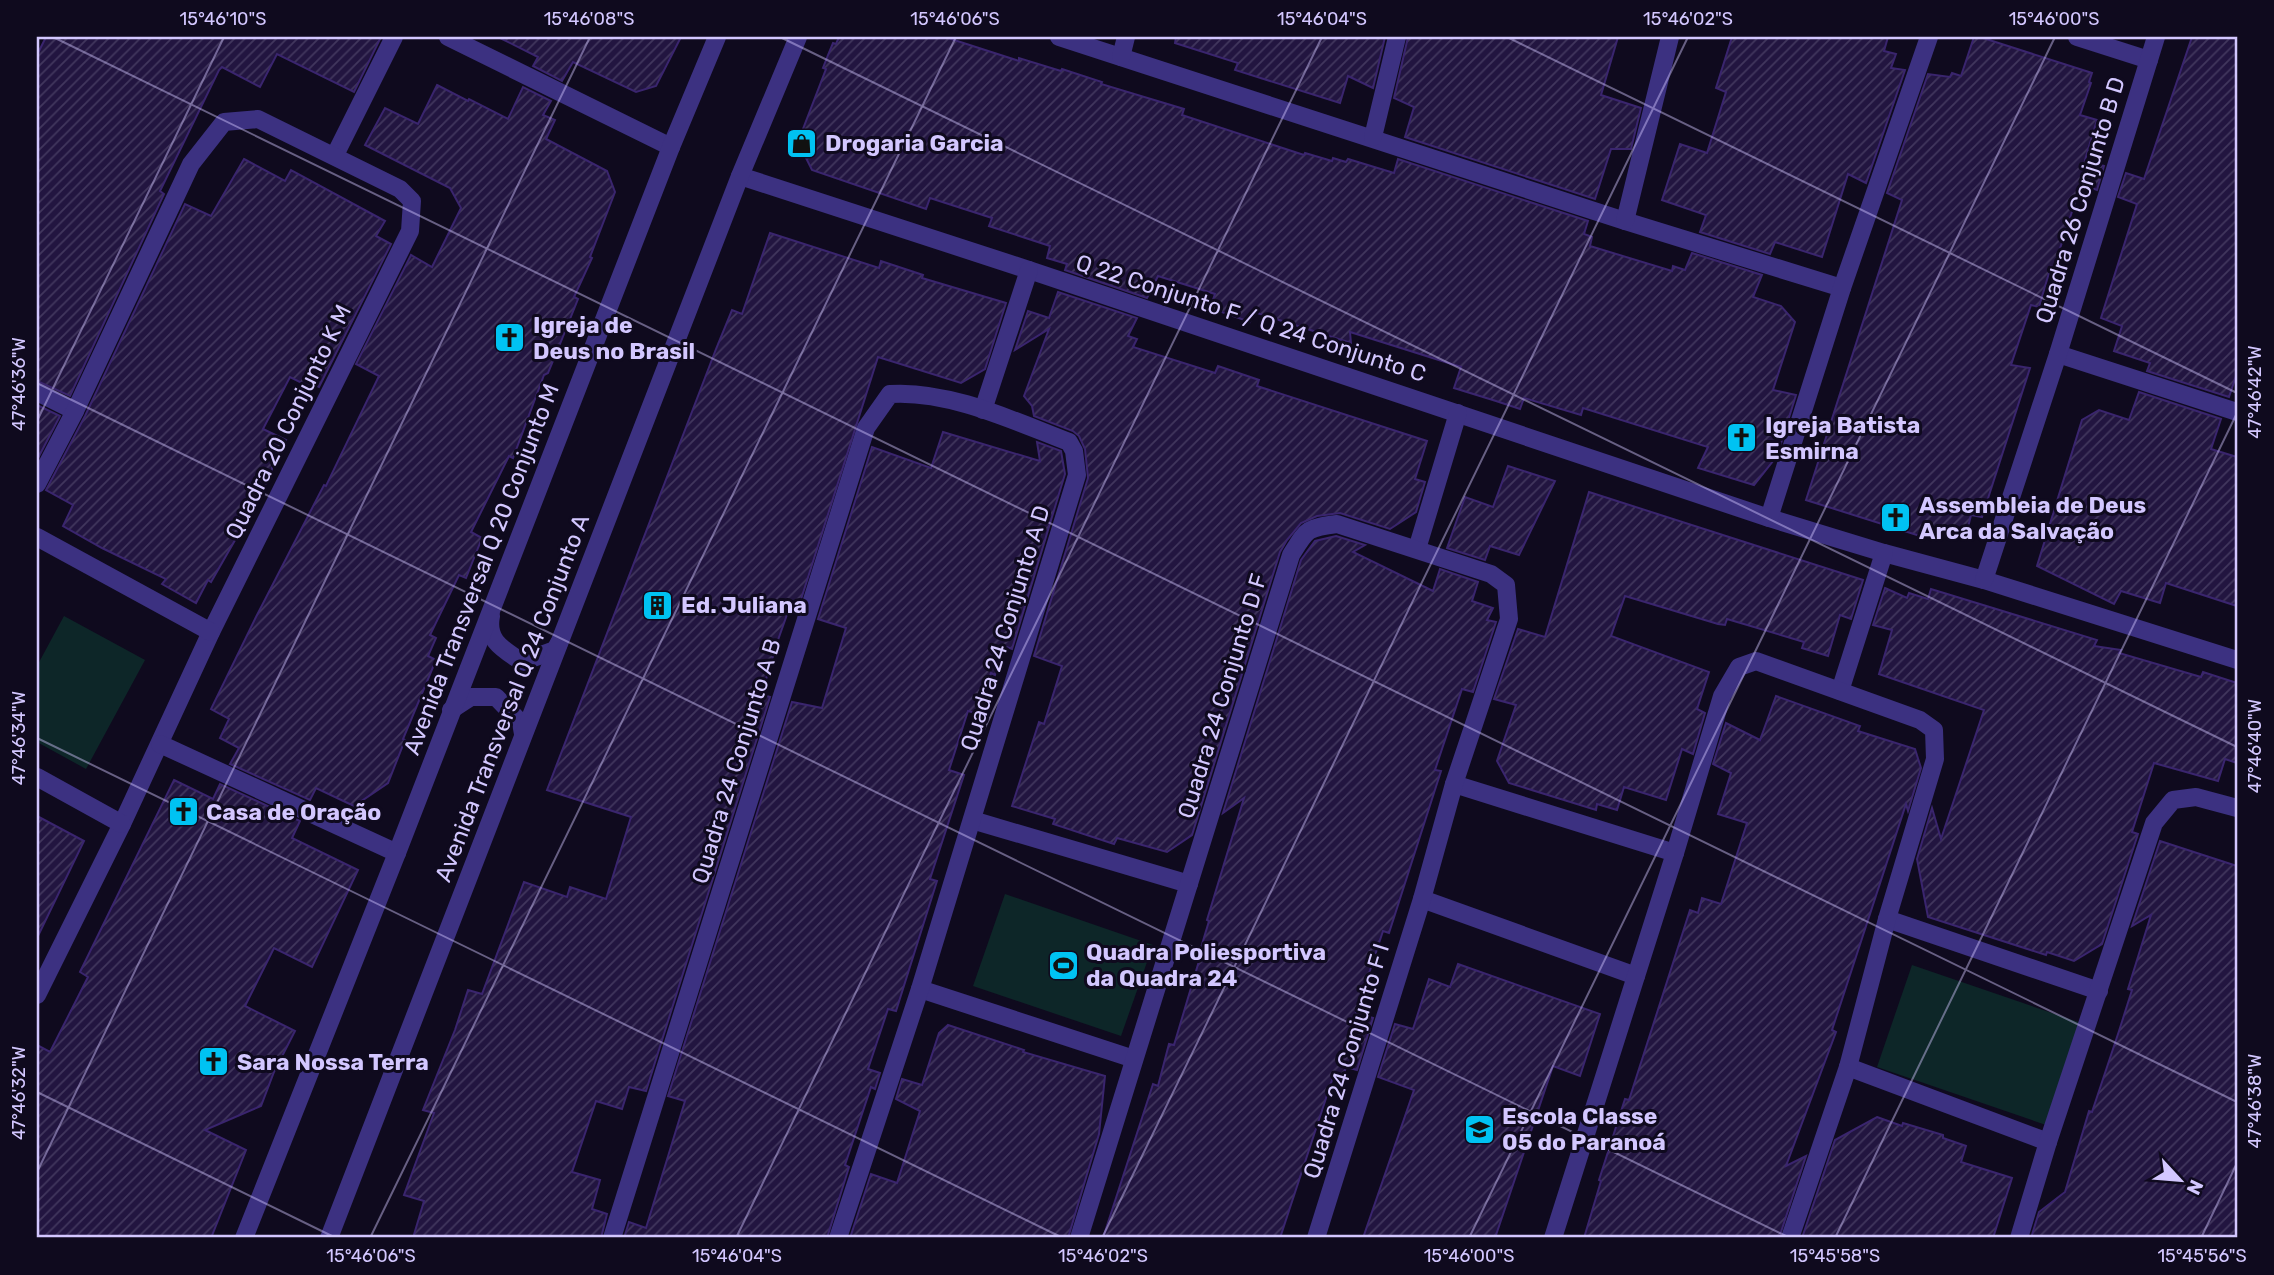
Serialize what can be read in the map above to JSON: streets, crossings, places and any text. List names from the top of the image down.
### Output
{
  "streets": {
    "street": [
      "Quadra 26 Conjunto B D",
      "Q 22 Conjunto F / Q 24 Conjunto C",
      "Quadra 20 Conjunto K M",
      "Avenida Transversal Q 20 Conjunto M",
      "Quadra 24 Conjunto A D",
      "Quadra 24 Conjunto D F",
      "Avenida Transversal Q 24 Conjunto A",
      "Quadra 24 Conjunto A B",
      "Quadra 24 Conjunto F I"
    ]
  },
  "crossings": [
    ["Quadra 26 Conjunto B D", "Q 22 Conjunto F / Q 24 Conjunto C"],
    ["Q 22 Conjunto F / Q 24 Conjunto C", "Avenida Transversal Q 24 Conjunto A"],
    ["Quadra 24 Conjunto A D", "Quadra 24 Conjunto A B"],
    ["Quadra 24 Conjunto D F", "Quadra 24 Conjunto F I"]
  ],
  "places": {
    "shop": ["Drogaria Garcia"],
    "church": [
      "Igreja de Deus no Brasil",
      "Igreja Batista Esmirna",
      "Assembleia de Deus Arca da Salvação",
      "Casa de Oração",
      "Sara Nossa Terra"
    ],
    "building": ["Ed. Juliana"],
    "sports": ["Quadra Poliesportiva da Quadra 24"],
    "school or university": ["Escola Classe 05 do Paranoá"]
  },
  "north": "bottom right",
  "coordinates": [
    "15°46'10\"S",
    "15°46'08\"S",
    "15°46'06\"S",
    "15°46'04\"S",
    "15°46'02\"S",
    "15°46'00\"S",
    "47°46'36\"W",
    "47°46'42\"W",
    "47°46'34\"W",
    "47°46'40\"W",
    "47°46'32\"W",
    "47°46'38\"W",
    "15°45'58\"S",
    "15°45'56\"S"
  ]
}
